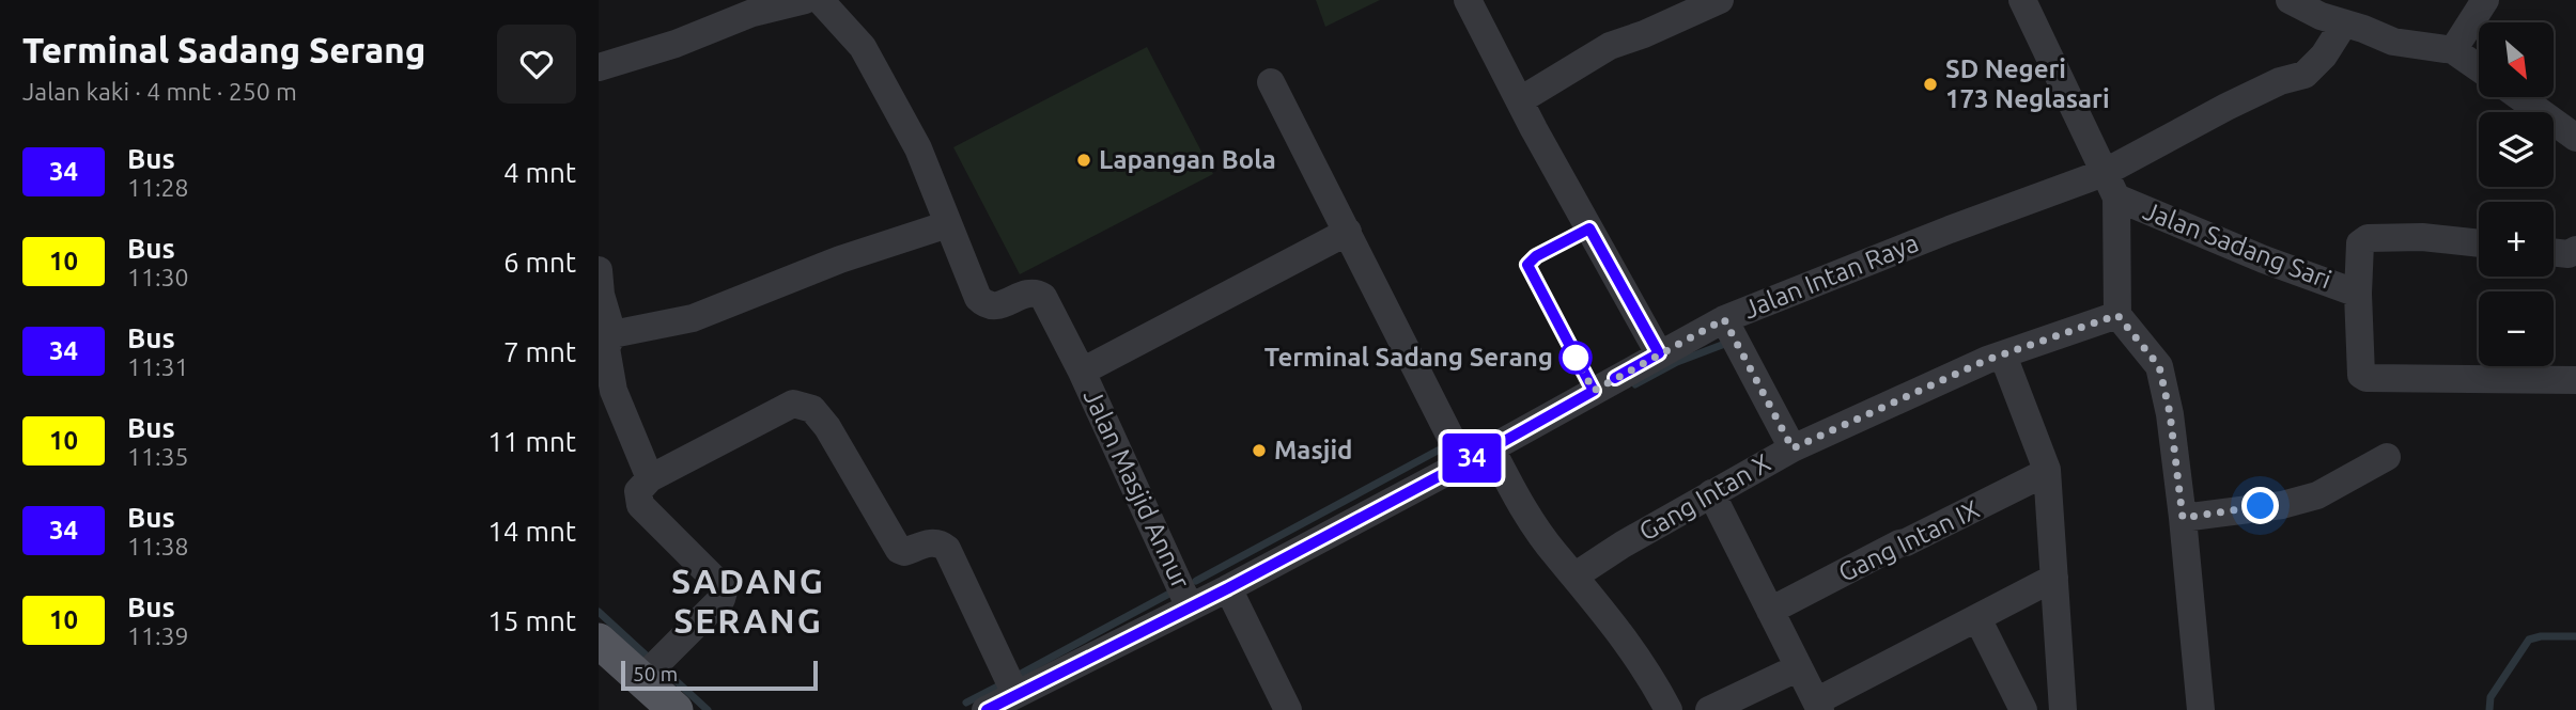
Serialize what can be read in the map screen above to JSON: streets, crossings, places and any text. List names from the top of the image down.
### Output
{
  "streets": {
    "street": [
      "Jalan Sadang Sari",
      "Jalan Intan Raya",
      "Jalan Masjid Annur",
      "Gang Intan X",
      "Gang Intan IX"
    ]
  },
  "crossings": [
    ["Jalan Intan Raya", "Jalan Masjid Annur"]
  ],
  "districts": ["SADANG SERANG"],
  "places": [
    "SD Negeri 173 Neglasari",
    "Lapangan Bola",
    "Terminal Sadang Serang",
    "Masjid"
  ],
  "lines": ["bus line 34"],
  "scale_bar": "50 m",
  "north": "bottom right",
  "page": {
    "heading": ["Terminal Sadang Serang", "Jalan kaki · 4 mnt · 250 m"],
    "on_map": "34",
    "map_buttons": ["+", "−"],
    "list": [
      {
        "mark": "34",
        "name": "Bus",
        "note": "11:28",
        "value": "4 mnt"
      },
      {
        "mark": "10",
        "name": "Bus",
        "note": "11:30",
        "value": "6 mnt"
      },
      {
        "mark": "34",
        "name": "Bus",
        "note": "11:31",
        "value": "7 mnt"
      },
      {
        "mark": "10",
        "name": "Bus",
        "note": "11:35",
        "value": "11 mnt"
      },
      {
        "mark": "34",
        "name": "Bus",
        "note": "11:38",
        "value": "14 mnt"
      },
      {
        "mark": "10",
        "name": "Bus",
        "note": "11:39",
        "value": "15 mnt"
      }
    ],
    "scale": "50 m"
  }
}
